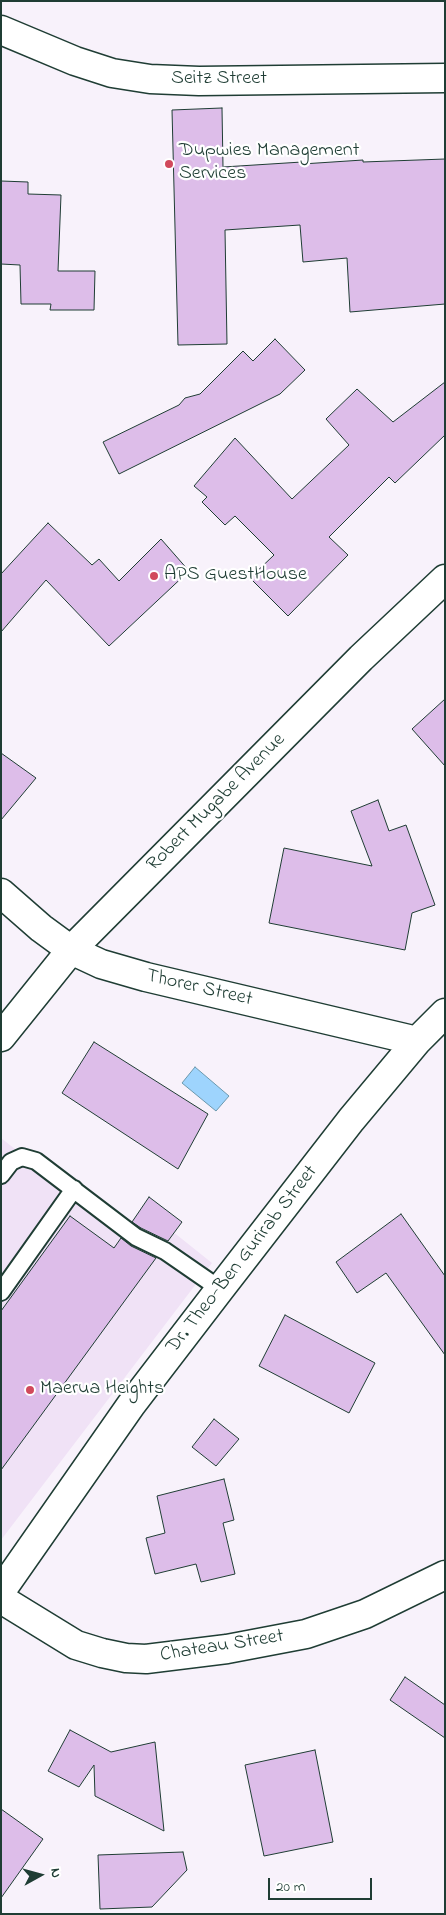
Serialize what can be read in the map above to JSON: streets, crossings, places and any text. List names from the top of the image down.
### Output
{
  "streets": {
    "street": [
      "Seitz Street",
      "Robert Mugabe Avenue",
      "Thorer Street",
      "Dr. Theo-Ben Gurirab Street",
      "Chateau Street"
    ]
  },
  "crossings": [
    ["Robert Mugabe Avenue", "Thorer Street"],
    ["Thorer Street", "Dr. Theo-Ben Gurirab Street"]
  ],
  "places": ["Dupwies Management Services", "APS GuestHouse", "Maerua Heights"],
  "scale_bar": "20 m",
  "north": "right"
}
